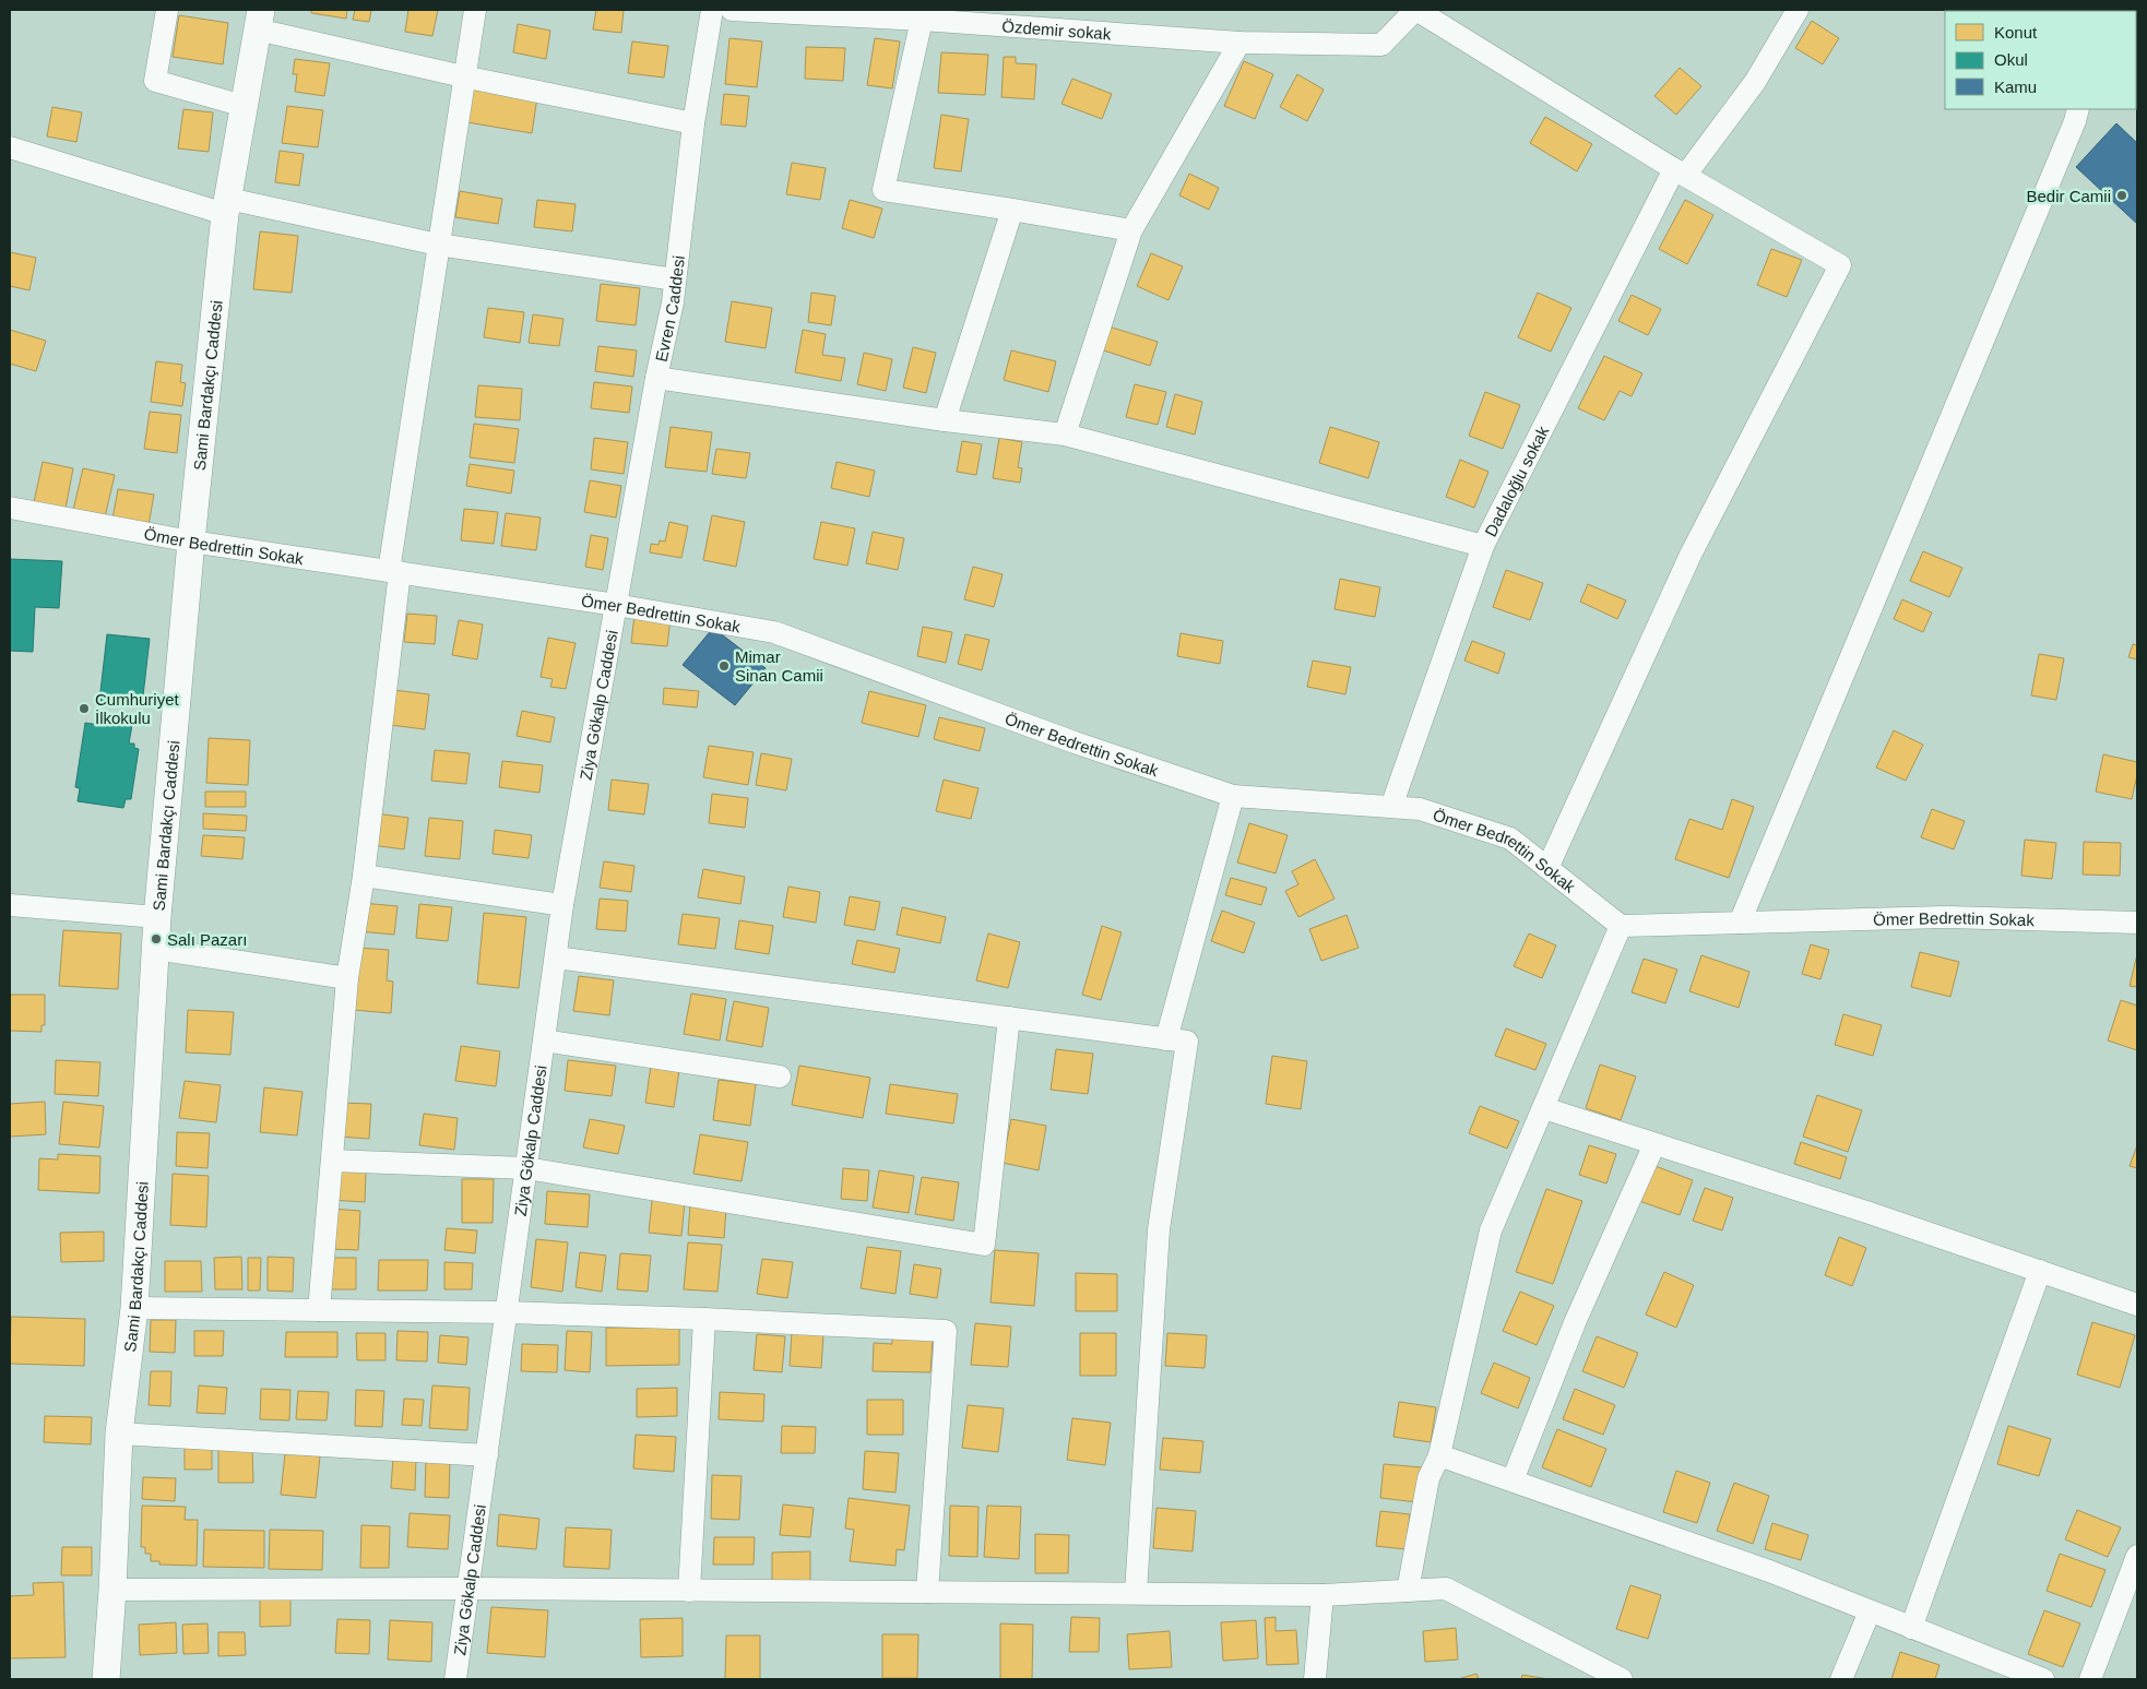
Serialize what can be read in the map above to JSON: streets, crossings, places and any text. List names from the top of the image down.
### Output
{
  "streets": {
    "street": [
      "Özdemir sokak",
      "Evren Caddesi",
      "Sami Bardakçı Caddesi",
      "Dadaloğlu sokak",
      "Ömer Bedrettin Sokak",
      "Ziya Gökalp Caddesi"
    ]
  },
  "crossings": [
    ["Evren Caddesi", "Ömer Bedrettin Sokak"],
    ["Evren Caddesi", "Ziya Gökalp Caddesi"],
    ["Sami Bardakçı Caddesi", "Ömer Bedrettin Sokak"],
    ["Dadaloğlu sokak", "Ömer Bedrettin Sokak"],
    ["Ömer Bedrettin Sokak", "Ziya Gökalp Caddesi"]
  ],
  "places": [
    "Bedir Camii",
    "Mimar Sinan Camii",
    "Cumhuriyet İlkokulu",
    "Salı Pazarı"
  ],
  "legend": ["Konut", "Okul", "Kamu"]
}
